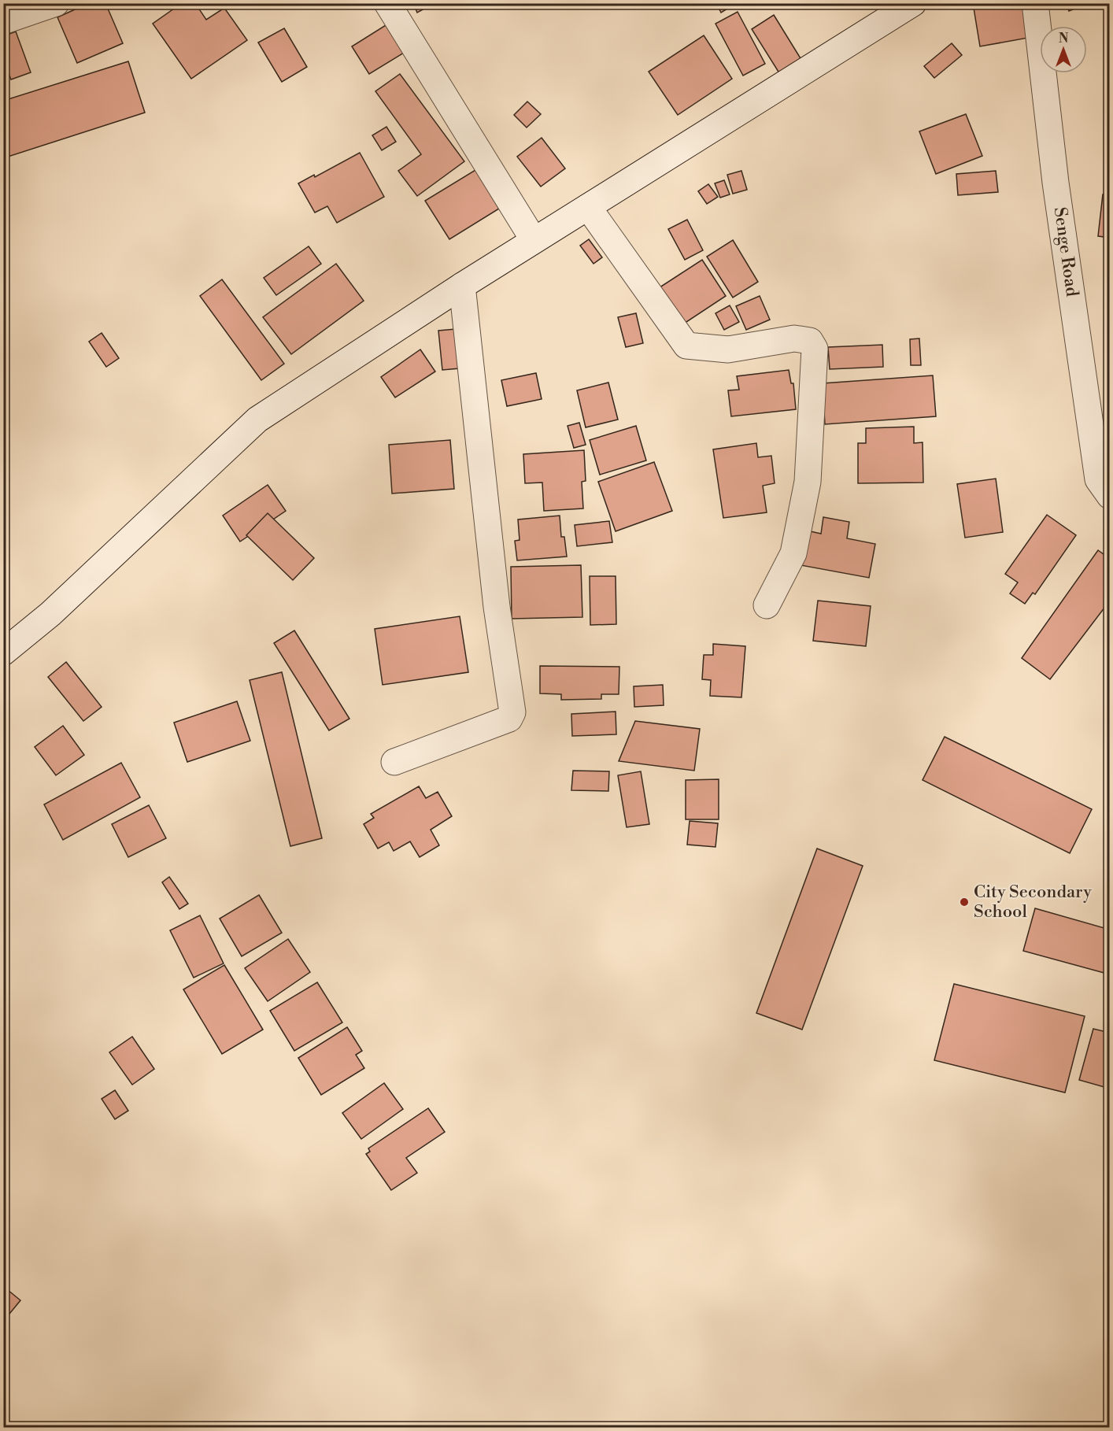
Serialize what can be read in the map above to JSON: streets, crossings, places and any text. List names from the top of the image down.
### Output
{
  "streets": {
    "street": ["Senge Road"]
  },
  "places": ["City Secondary School"],
  "north": "top"
}
